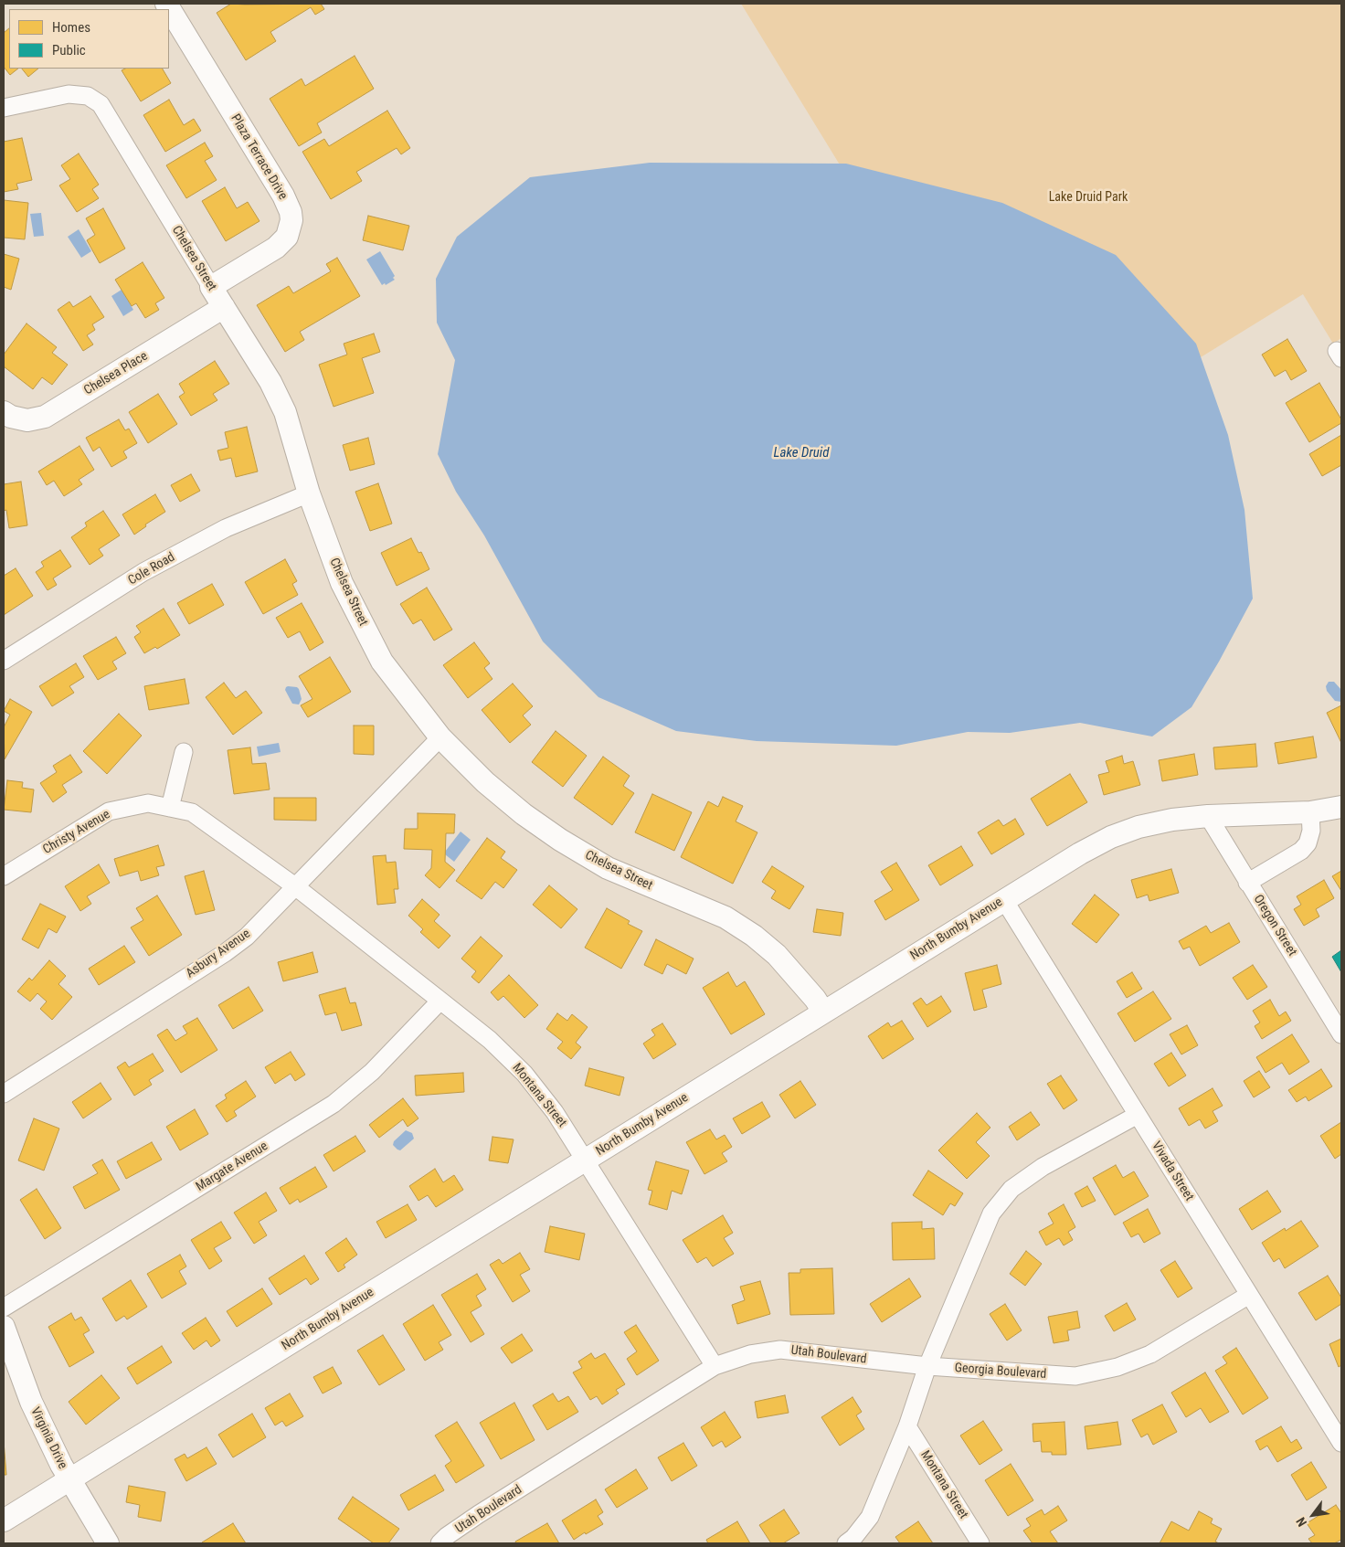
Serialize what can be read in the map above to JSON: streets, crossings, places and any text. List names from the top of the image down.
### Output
{
  "streets": {
    "street": [
      "Plaza Terrace Drive",
      "Chelsea Street",
      "Chelsea Place",
      "Cole Road",
      "Christy Avenue",
      "Oregon Street",
      "North Bumby Avenue",
      "Asbury Avenue",
      "Montana Street",
      "Margate Avenue",
      "Vivada Street",
      "Utah Boulevard",
      "Georgia Boulevard",
      "Virginia Drive"
    ]
  },
  "crossings": [
    ["Plaza Terrace Drive", "Chelsea Street"],
    ["Chelsea Street", "Chelsea Place"],
    ["Chelsea Street", "Cole Road"],
    ["Chelsea Street", "North Bumby Avenue"],
    ["Chelsea Street", "Asbury Avenue"],
    ["Christy Avenue", "Asbury Avenue"],
    ["Christy Avenue", "Montana Street"],
    ["Oregon Street", "North Bumby Avenue"],
    ["North Bumby Avenue", "Montana Street"],
    ["North Bumby Avenue", "Vivada Street"],
    ["North Bumby Avenue", "Virginia Drive"],
    ["Asbury Avenue", "Montana Street"],
    ["Montana Street", "Margate Avenue"],
    ["Montana Street", "Utah Boulevard"],
    ["Vivada Street", "Georgia Boulevard"],
    ["Utah Boulevard", "Georgia Boulevard"]
  ],
  "water": ["Lake Druid"],
  "parks": ["Lake Druid Park"],
  "legend": ["Homes", "Public"],
  "north": "bottom left"
}
